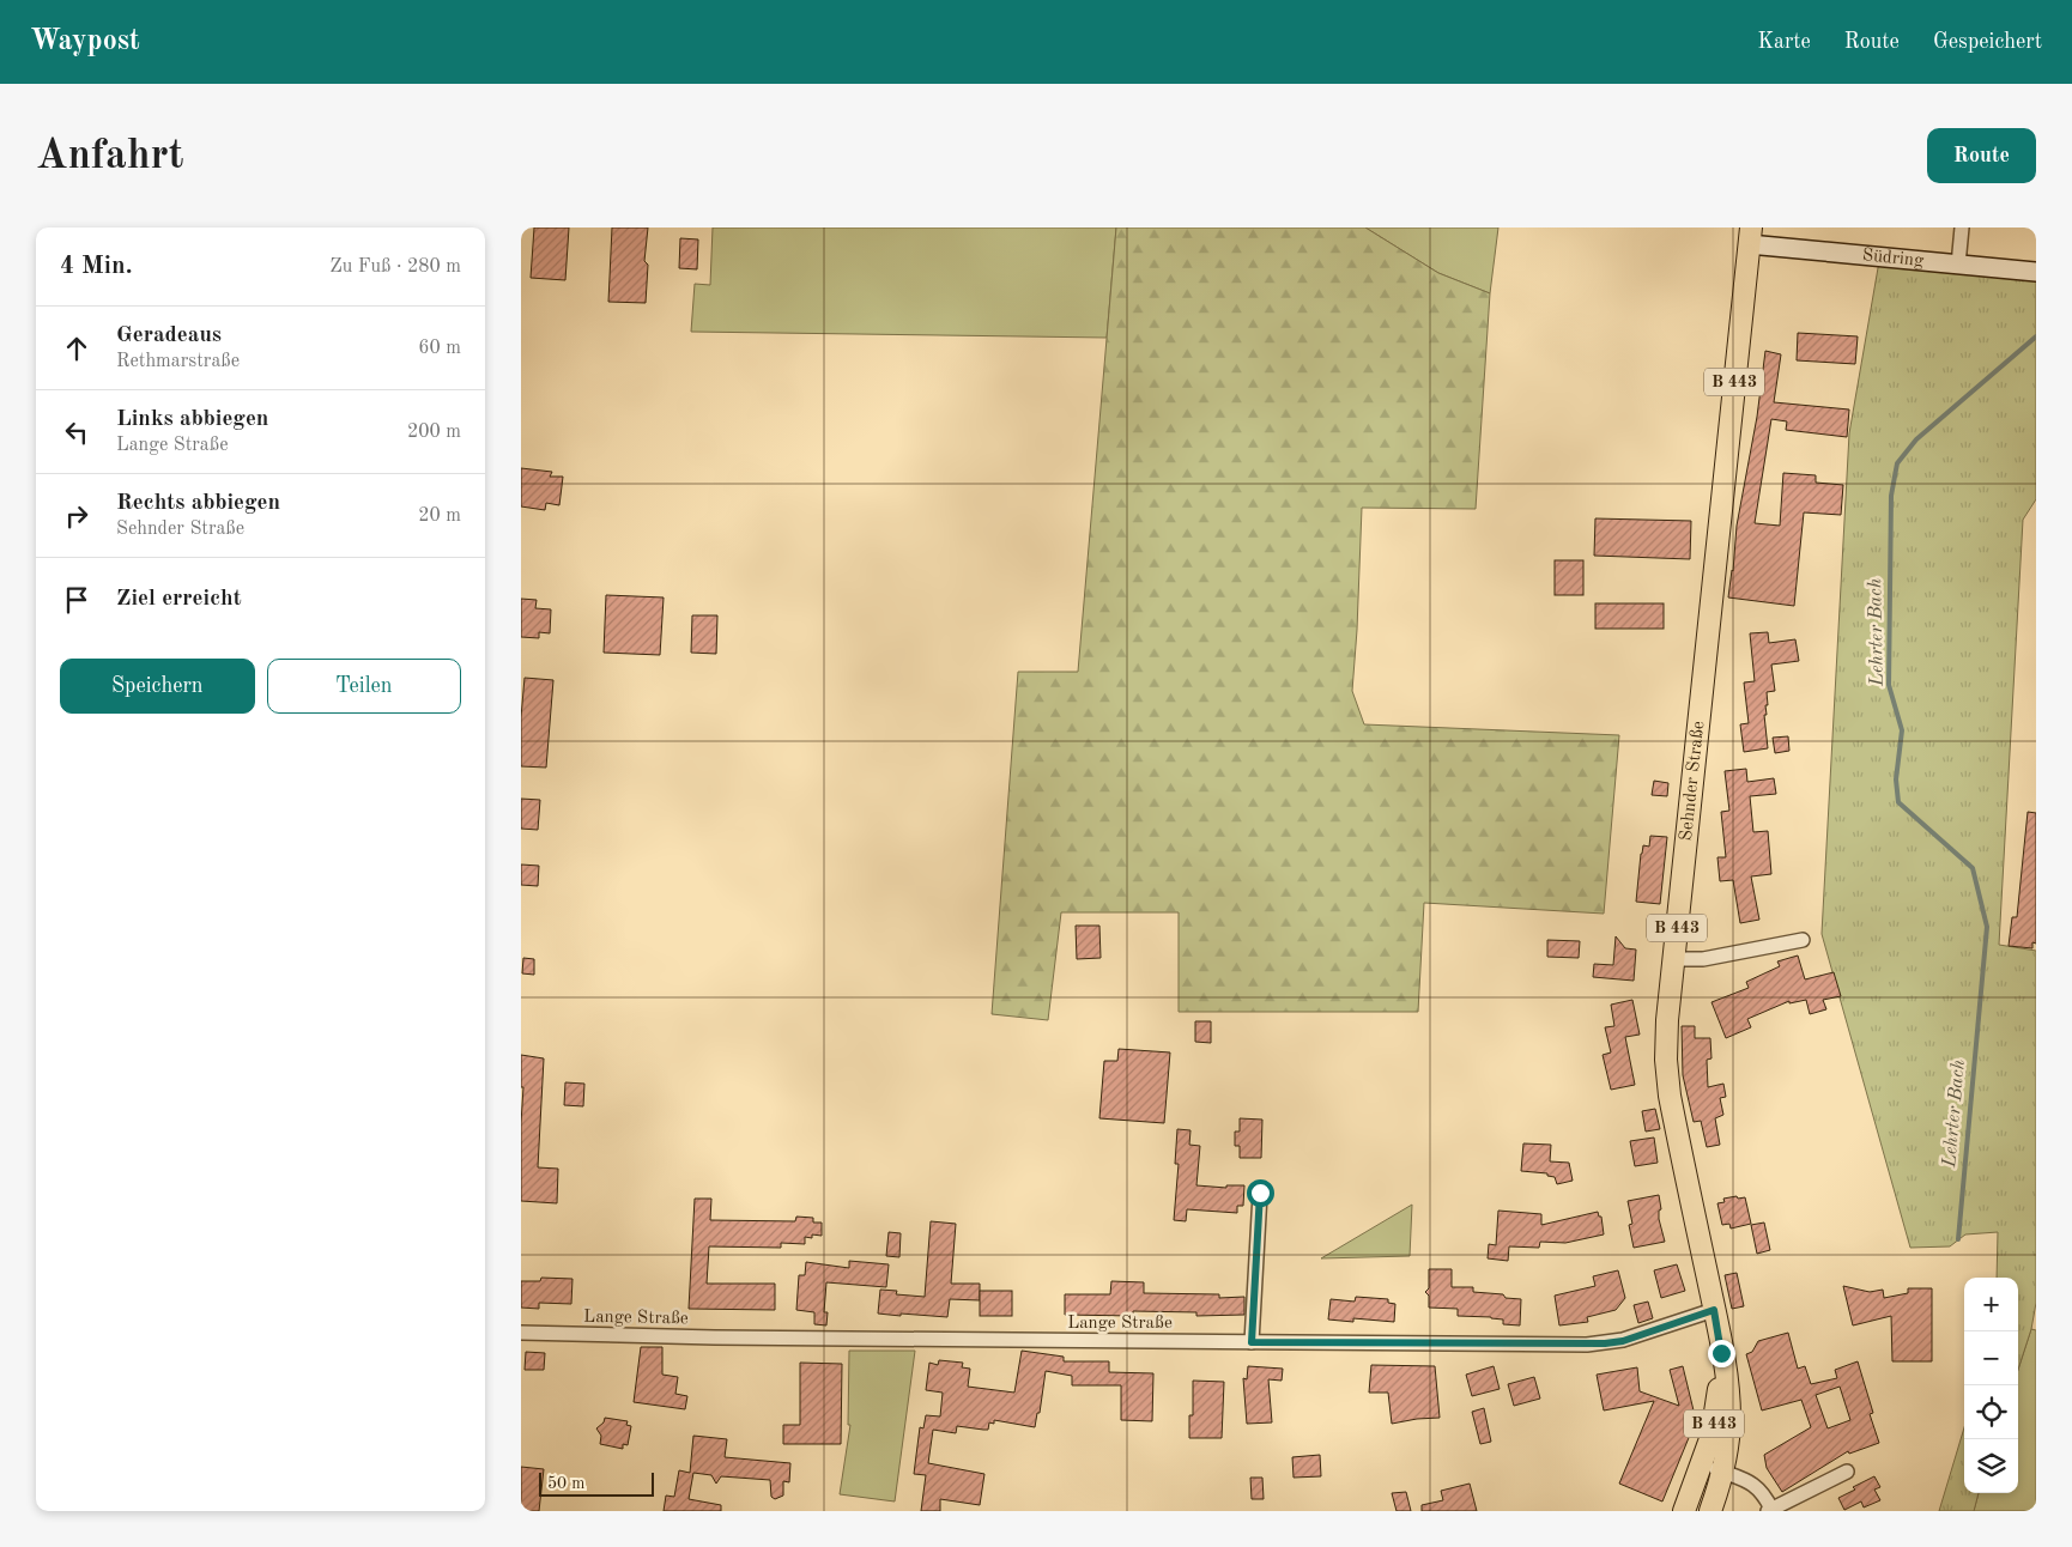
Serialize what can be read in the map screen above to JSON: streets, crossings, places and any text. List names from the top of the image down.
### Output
{
  "streets": {
    "main road": ["B 443", "Sehnder Straße"],
    "street": ["Südring", "Lange Straße"]
  },
  "crossings": [
    ["Südring", "Sehnder Straße"],
    ["Sehnder Straße", "Lange Straße"]
  ],
  "water": ["Lehrter Bach"],
  "scale_bar": "50 m",
  "page": {
    "header": "Waypost",
    "nav": ["Karte", "Route", "Gespeichert"],
    "buttons": [
      "Route",
      ["Speichern", "Teilen"]
    ],
    "title": "Anfahrt",
    "heading": ["4 Min.", "Zu Fuß · 280 m"],
    "list": [
      ["Geradeaus", "Rethmarstraße", "60 m"],
      ["Links abbiegen", "Lange Straße", "200 m"],
      ["Rechts abbiegen", "Sehnder Straße", "20 m"],
      "Ziel erreicht"
    ],
    "map_buttons": ["+", "−"],
    "scale": "50 m"
  }
}
